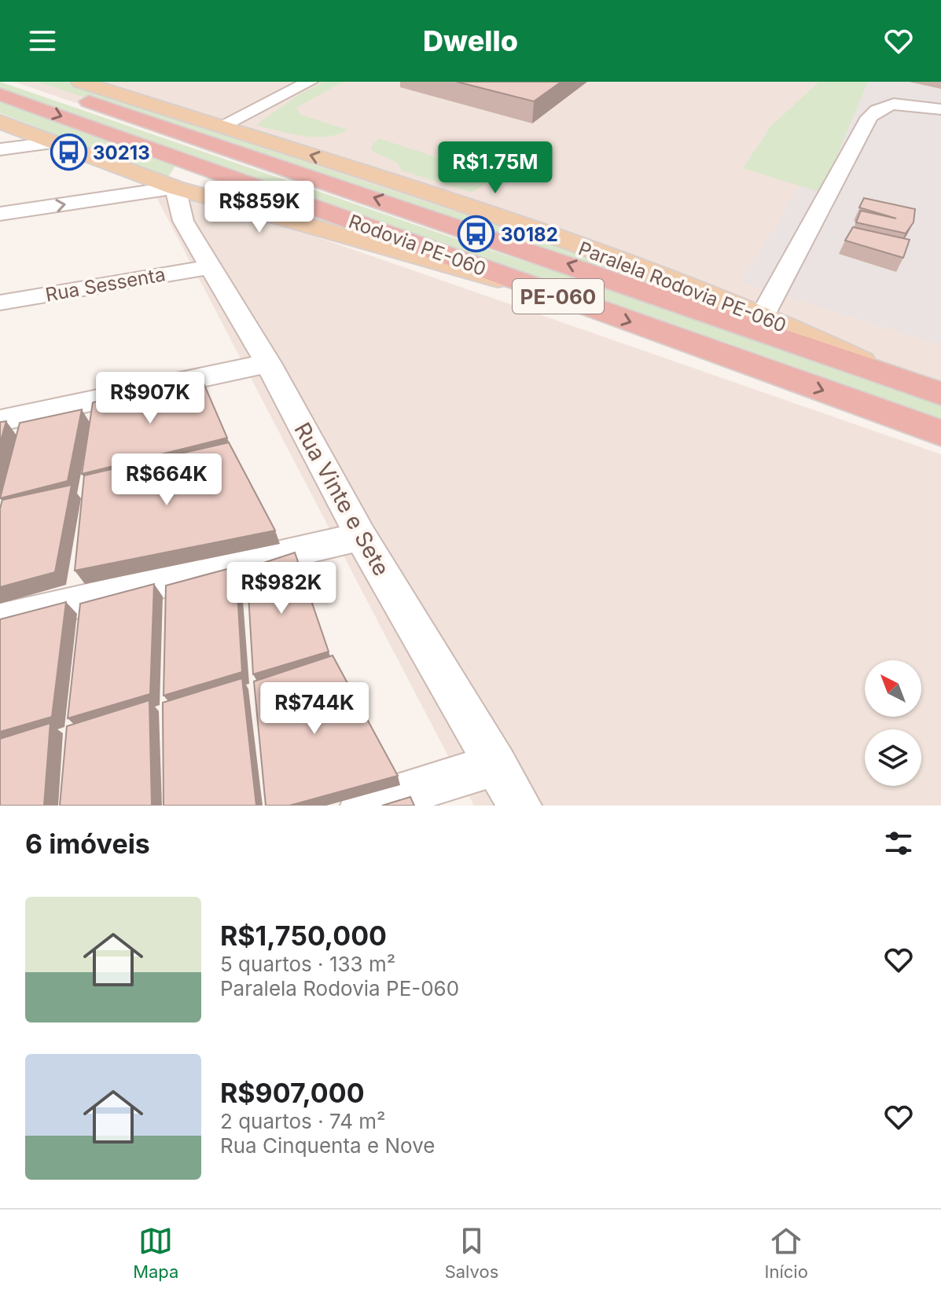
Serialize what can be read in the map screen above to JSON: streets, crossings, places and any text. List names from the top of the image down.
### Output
{
  "streets": {
    "highway": ["Rodovia PE-060", "PE-060"],
    "main road": ["Paralela Rodovia PE-060"],
    "street": ["Rua Sessenta", "Rua Vinte e Sete"]
  },
  "crossings": [
    ["Rodovia PE-060", "Paralela Rodovia PE-060"],
    ["Rodovia PE-060", "PE-060"],
    ["Rua Sessenta", "Rua Vinte e Sete"],
    ["PE-060", "Rua Vinte e Sete"]
  ],
  "places": {
    "bus stop": ["30213", "30182"]
  },
  "north": "top left",
  "page": {
    "header": "Dwello",
    "price": [
      "R$1.75M",
      "R$859K",
      "R$907K",
      "R$664K",
      "R$982K",
      "R$744K"
    ],
    "heading": "6 imóveis",
    "list": [
      {
        "name": "R$1,750,000",
        "note": "5 quartos · 133 m² · Paralela Rodovia PE-060"
      },
      {
        "name": "R$907,000",
        "note": "2 quartos · 74 m² · Rua Cinquenta e Nove"
      }
    ],
    "tabs": ["Mapa", "Salvos", "Início"]
  }
}
